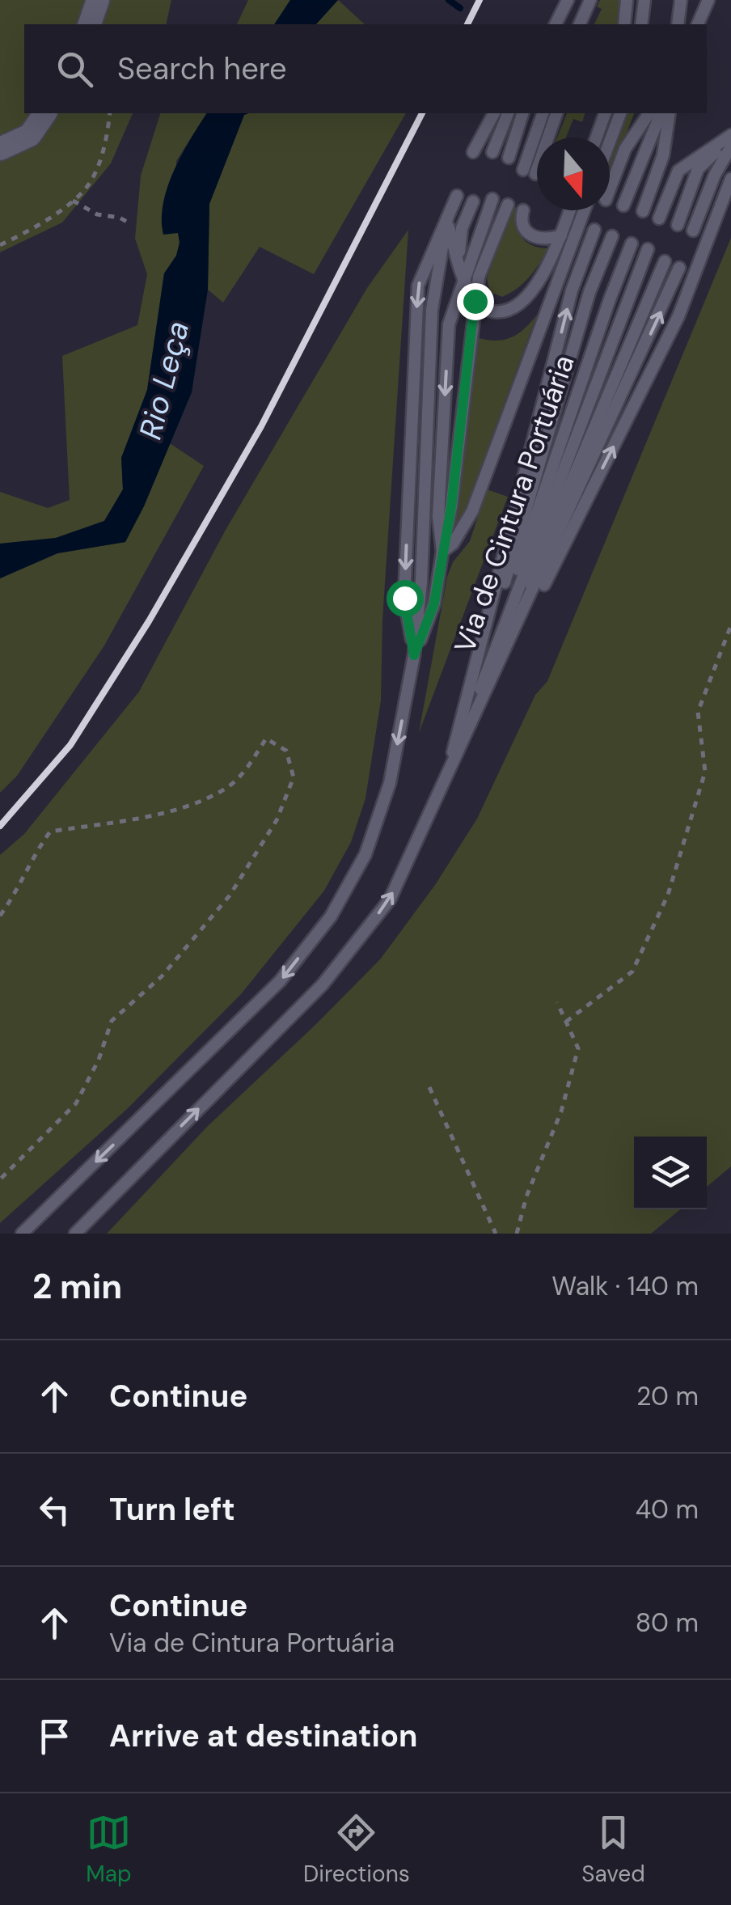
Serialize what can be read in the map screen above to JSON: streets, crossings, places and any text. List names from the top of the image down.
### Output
{
  "streets": {
    "lane": ["Via de Cintura Portuária"]
  },
  "water": ["Rio Leça"],
  "north": "bottom",
  "page": {
    "search": "Search here",
    "heading": ["2 min", "Walk · 140 m"],
    "list": [
      ["Continue", "20 m"],
      ["Turn left", "40 m"],
      ["Continue", "Via de Cintura Portuária", "80 m"],
      "Arrive at destination"
    ],
    "nav": ["Map", "Directions", "Saved"]
  }
}
